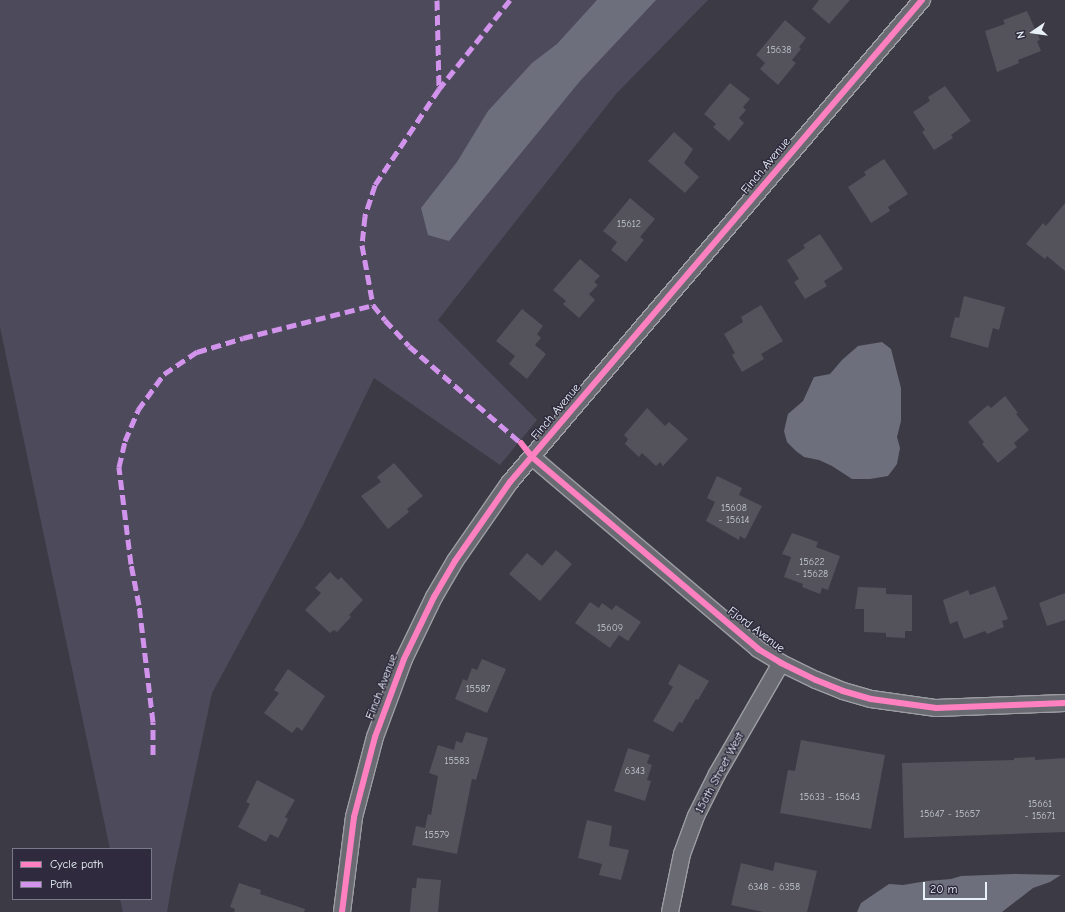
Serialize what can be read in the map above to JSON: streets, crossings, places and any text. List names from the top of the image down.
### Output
{
  "streets": {
    "street": ["Finch Avenue", "Fjord Avenue", "156th Street West"]
  },
  "crossings": [
    ["Finch Avenue", "Fjord Avenue"],
    ["Fjord Avenue", "156th Street West"]
  ],
  "house_numbers": [
    "15638",
    "15612",
    "15608 - 15614",
    "15622 - 15628",
    "15609",
    "15587",
    "15583",
    "6343",
    "15633 - 15643",
    "15661 - 15671",
    "15647 - 15657",
    "15579",
    "6348 - 6358"
  ],
  "legend": ["Cycle path", "Path"],
  "scale_bar": "20 m",
  "north": "left"
}
